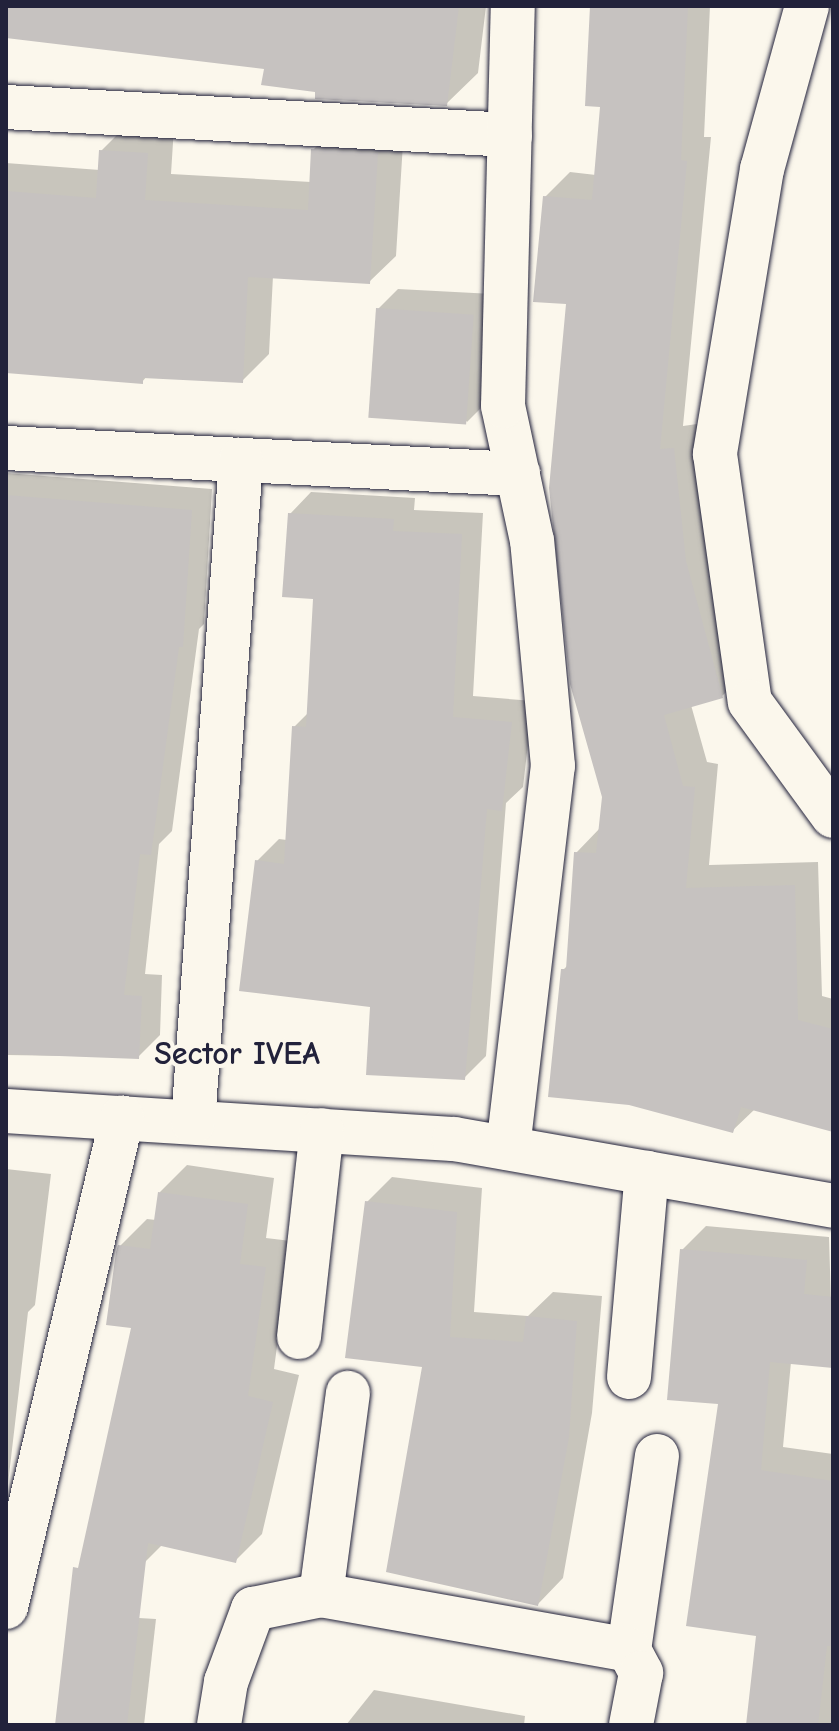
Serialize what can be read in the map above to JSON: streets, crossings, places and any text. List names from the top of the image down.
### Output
{
  "districts": ["Sector IVEA"]
}
